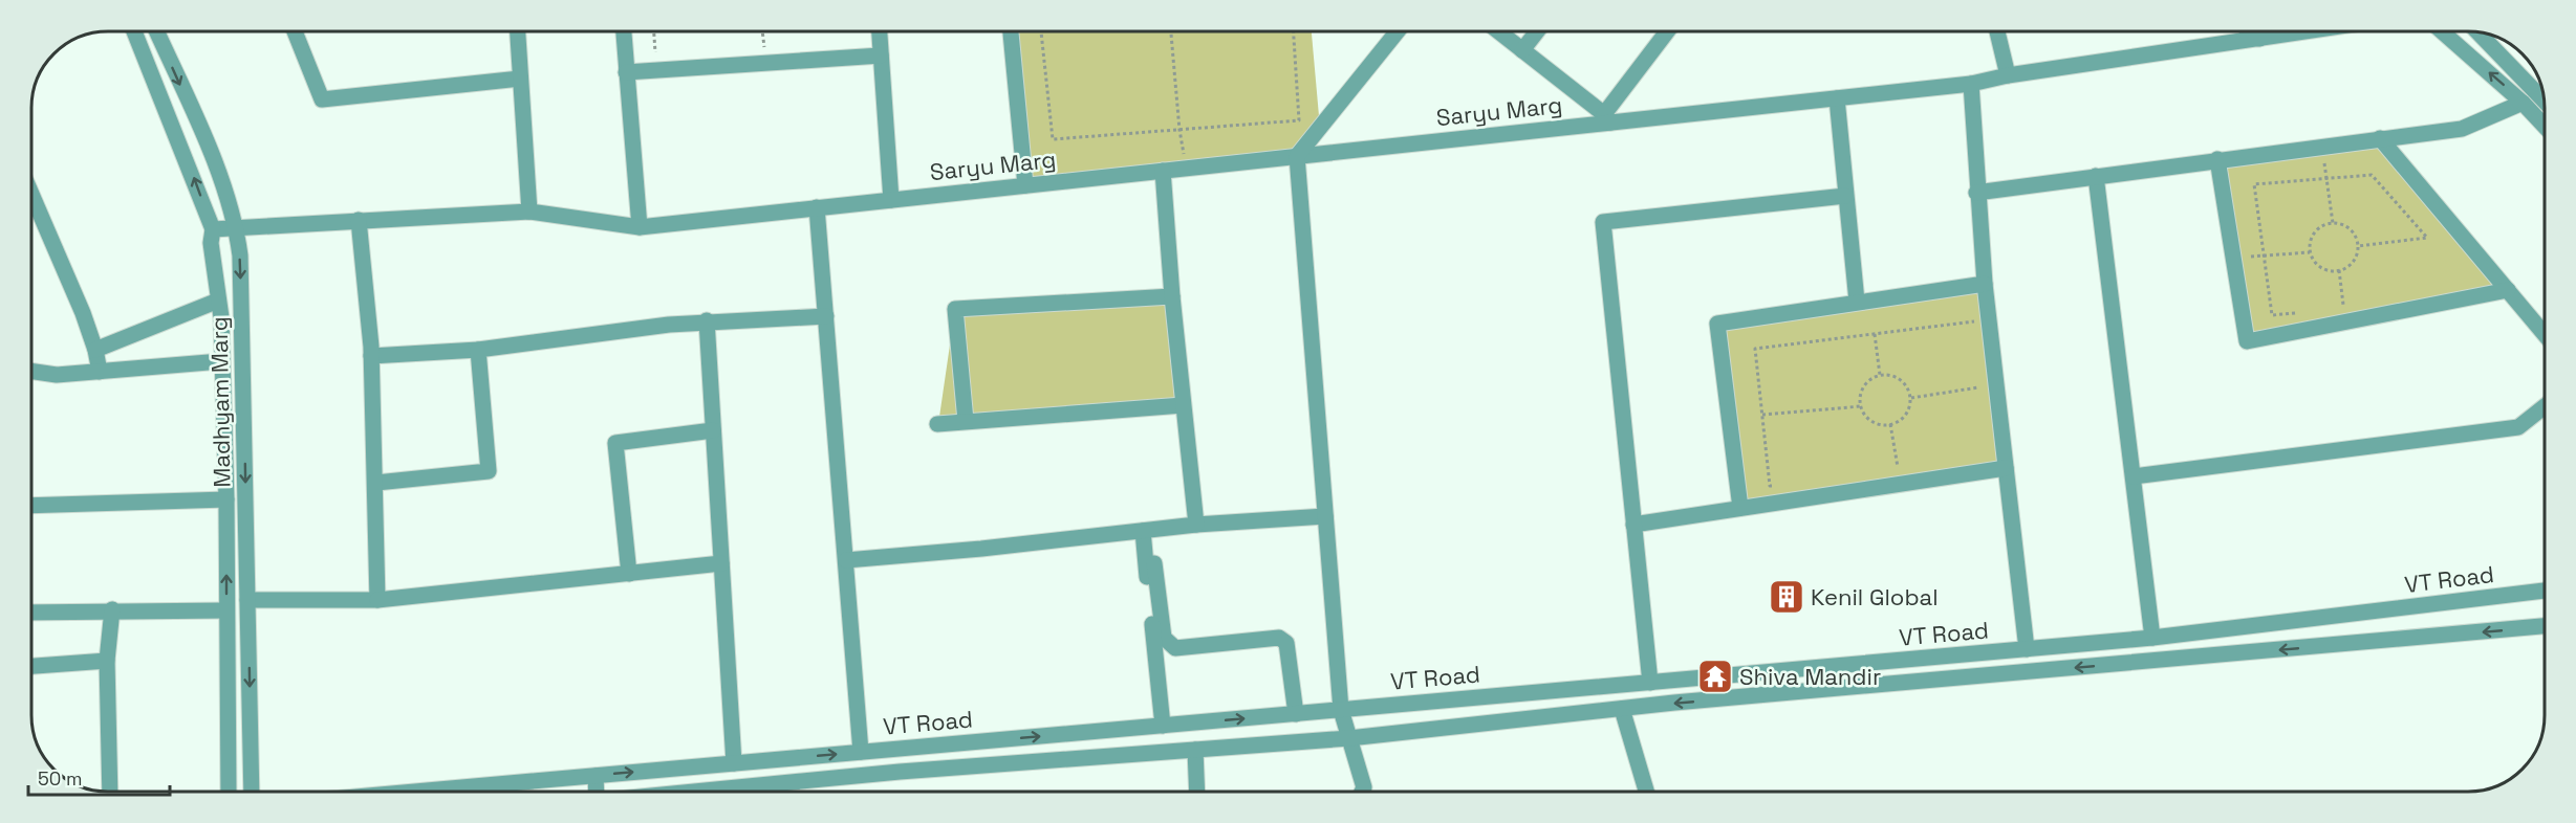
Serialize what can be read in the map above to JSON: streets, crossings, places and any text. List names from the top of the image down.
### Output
{
  "streets": {
    "street": ["Saryu Marg", "Madhyam Marg", "VT Road"]
  },
  "crossings": [
    ["Saryu Marg", "Madhyam Marg"]
  ],
  "places": {
    "building": ["Kenil Global"],
    "temple": ["Shiva Mandir"]
  },
  "scale_bar": "50 m"
}
